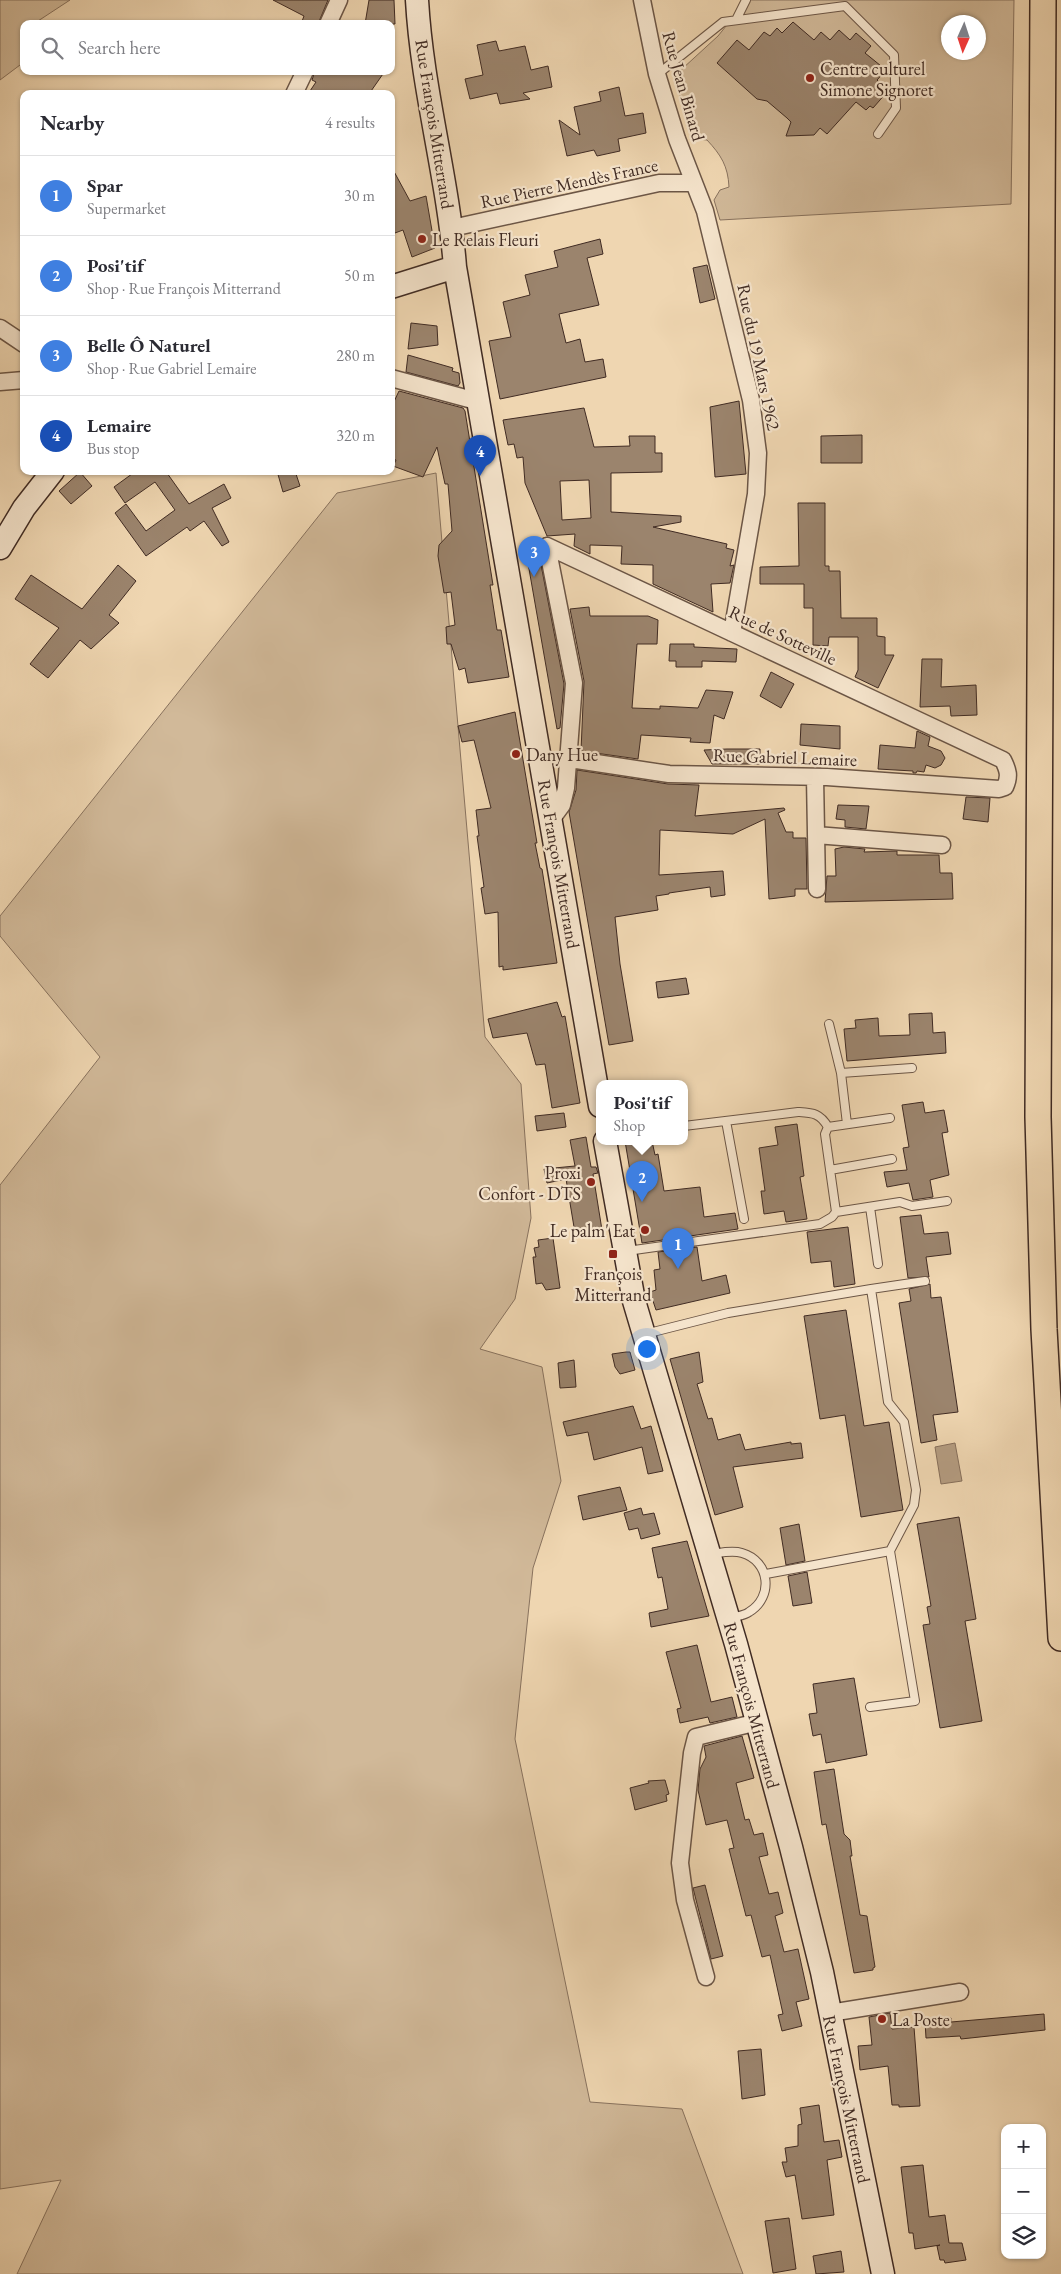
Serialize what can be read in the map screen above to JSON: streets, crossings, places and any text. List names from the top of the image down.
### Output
{
  "streets": {
    "street": [
      "Rue Jean Binard",
      "Rue François Mitterrand",
      "Rue Pierre Mendès France",
      "Rue du 19 Mars 1962",
      "Rue de Sotteville",
      "Rue Gabriel Lemaire"
    ]
  },
  "crossings": [
    ["Rue Jean Binard", "Rue Pierre Mendès France"],
    ["Rue Jean Binard", "Rue du 19 Mars 1962"],
    ["Rue François Mitterrand", "Rue Pierre Mendès France"],
    ["Rue Pierre Mendès France", "Rue du 19 Mars 1962"],
    ["Rue du 19 Mars 1962", "Rue de Sotteville"],
    ["Rue de Sotteville", "Rue Gabriel Lemaire"]
  ],
  "places": {
    "other": [
      "Centre culturel Simone Signoret",
      "Le Relais Fleuri",
      "Dany Hue",
      "Proxi Confort - DTS",
      "Le palm' Eat",
      "La Poste"
    ],
    "transit": ["François Mitterrand"]
  },
  "north": "bottom",
  "page": {
    "search": "Search here",
    "heading": ["Nearby", "4 results"],
    "list": [
      {
        "mark": "1",
        "name": "Spar",
        "note": "Supermarket",
        "value": "30 m"
      },
      {
        "mark": "2",
        "name": "Posi'tif",
        "note": "Shop · Rue François Mitterrand",
        "value": "50 m"
      },
      {
        "mark": "3",
        "name": "Belle Ô Naturel",
        "note": "Shop · Rue Gabriel Lemaire",
        "value": "280 m"
      },
      {
        "mark": "4",
        "name": "Lemaire",
        "note": "Bus stop",
        "value": "320 m"
      }
    ],
    "pins": [
      "4",
      "3",
      "2",
      "1"
    ],
    "popup": ["Posi'tif", "Shop"],
    "map_buttons": ["+", "−"]
  }
}
